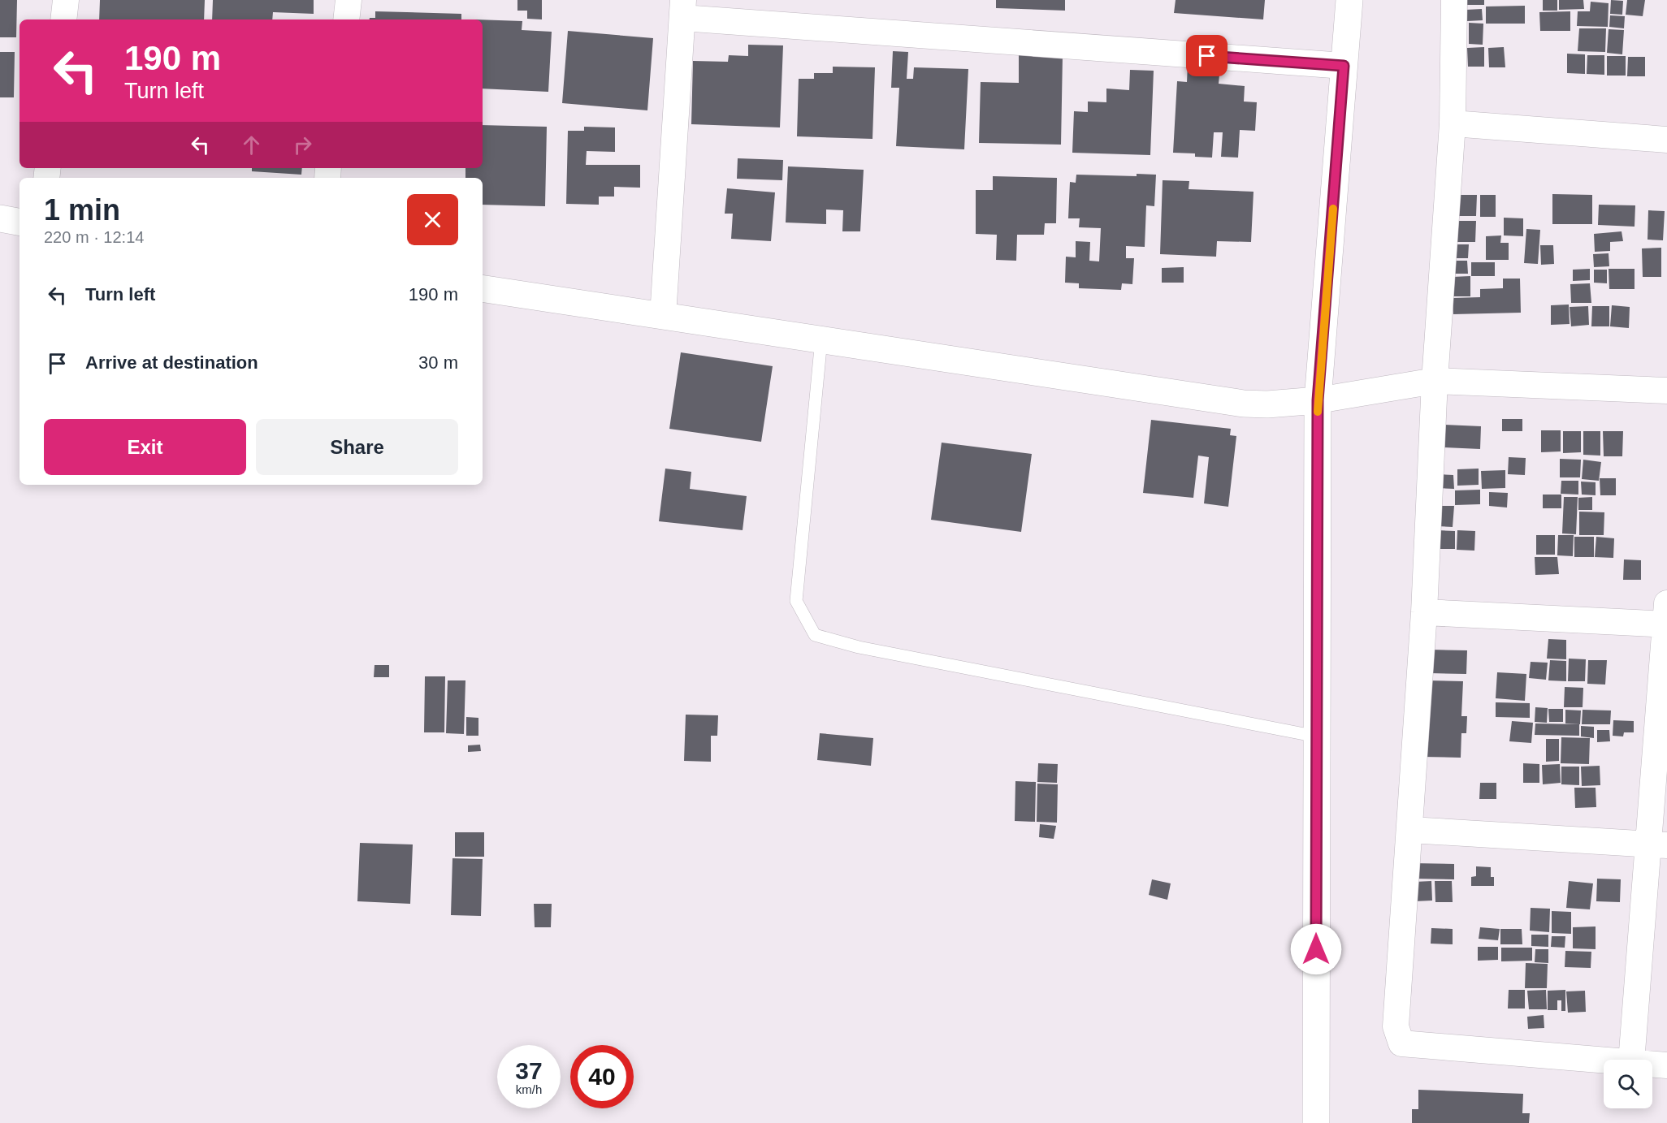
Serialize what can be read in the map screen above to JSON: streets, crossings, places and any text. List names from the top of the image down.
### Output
{
  "page": {
    "turn": ["190 m", "Turn left"],
    "heading": ["1 min", "220 m · 12:14"],
    "list": [
      {
        "name": "Turn left",
        "value": "190 m"
      },
      {
        "name": "Arrive at destination",
        "value": "30 m"
      }
    ],
    "buttons": ["Exit", "Share"],
    "speed": "37 km/h",
    "limit": "40"
  }
}
